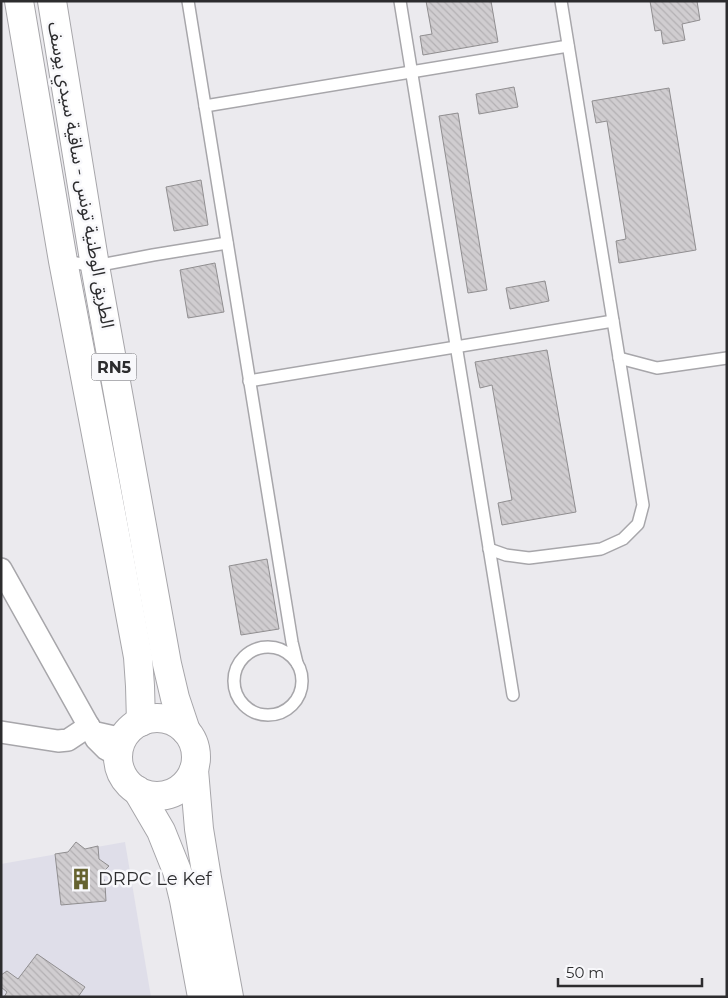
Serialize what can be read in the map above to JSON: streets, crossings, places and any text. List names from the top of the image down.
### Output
{
  "streets": {
    "main road": ["الطريق الوطنية تونس - ساقية سيدي يوسف", "RN5"]
  },
  "crossings": [
    ["الطريق الوطنية تونس - ساقية سيدي يوسف", "RN5"]
  ],
  "places": {
    "building": ["DRPC Le Kef"]
  },
  "scale_bar": "50 m"
}
